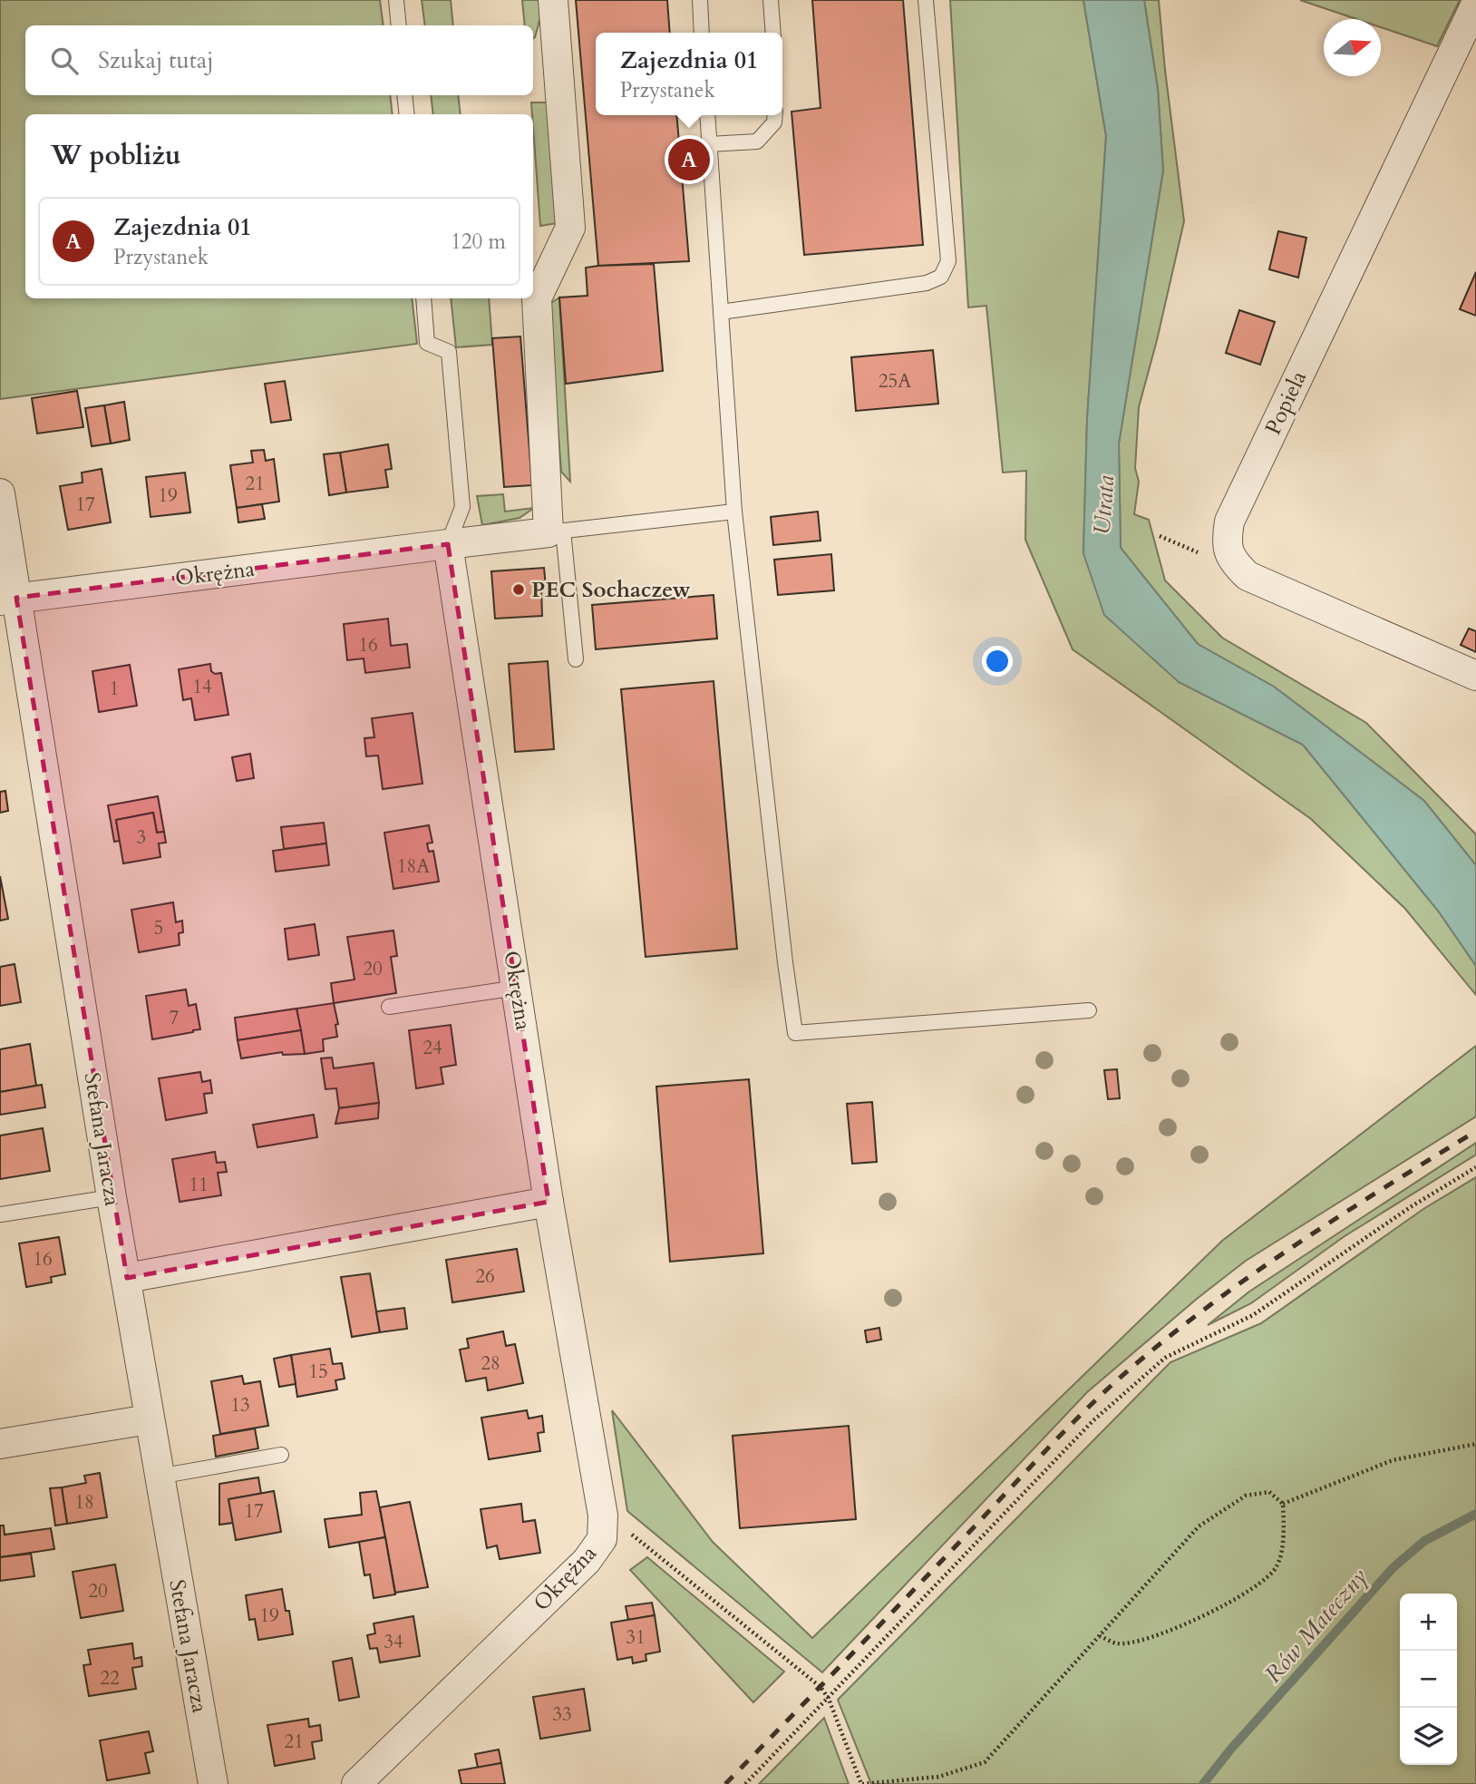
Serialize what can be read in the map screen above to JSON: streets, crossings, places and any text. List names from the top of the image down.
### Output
{
  "streets": {
    "street": ["Popiela", "Okrężna", "Stefana Jaracza"]
  },
  "crossings": [
    ["Okrężna", "Stefana Jaracza"]
  ],
  "water": ["Utrata", "Rów Mateczny"],
  "places": ["PEC Sochaczew"],
  "house_numbers": [
    "25A",
    "21",
    "19",
    "17",
    "16",
    "14",
    "1",
    "3",
    "18A",
    "5",
    "20",
    "7",
    "24",
    "11",
    "16",
    "26",
    "28",
    "15",
    "13",
    "18",
    "17",
    "20",
    "19",
    "31",
    "34",
    "22",
    "33",
    "21"
  ],
  "north": "right",
  "page": {
    "search": "Szukaj tutaj",
    "popup": ["Zajezdnia 01", "Przystanek"],
    "heading": "W pobliżu",
    "pins": "A",
    "list": [
      {
        "mark": "A",
        "name": "Zajezdnia 01",
        "note": "Przystanek",
        "value": "120 m"
      }
    ],
    "map_buttons": ["+", "−"]
  }
}
